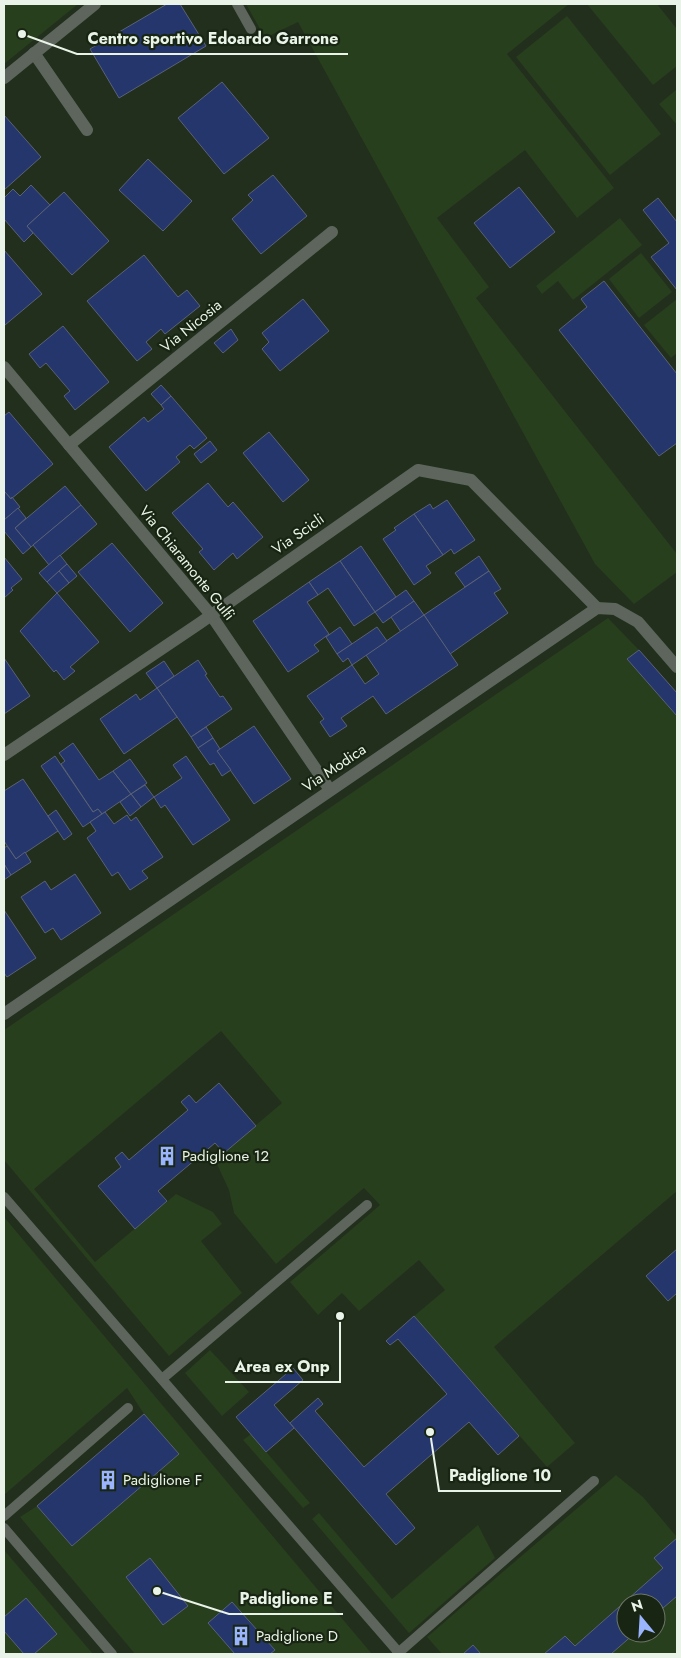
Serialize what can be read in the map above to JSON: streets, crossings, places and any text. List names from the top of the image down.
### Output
{
  "streets": {
    "street": [
      "Via Nicosia",
      "Via Scicli",
      "Via Chiaramonte Gulfi",
      "Via Modica"
    ]
  },
  "crossings": [
    ["Via Nicosia", "Via Chiaramonte Gulfi"],
    ["Via Scicli", "Via Chiaramonte Gulfi"],
    ["Via Scicli", "Via Modica"],
    ["Via Chiaramonte Gulfi", "Via Modica"]
  ],
  "places": {
    "other": [
      "Centro sportivo Edoardo Garrone",
      "Area ex Onp",
      "Padiglione 10",
      "Padiglione E"
    ],
    "building": ["Padiglione 12", "Padiglione F", "Padiglione D"]
  },
  "north": "top"
}
